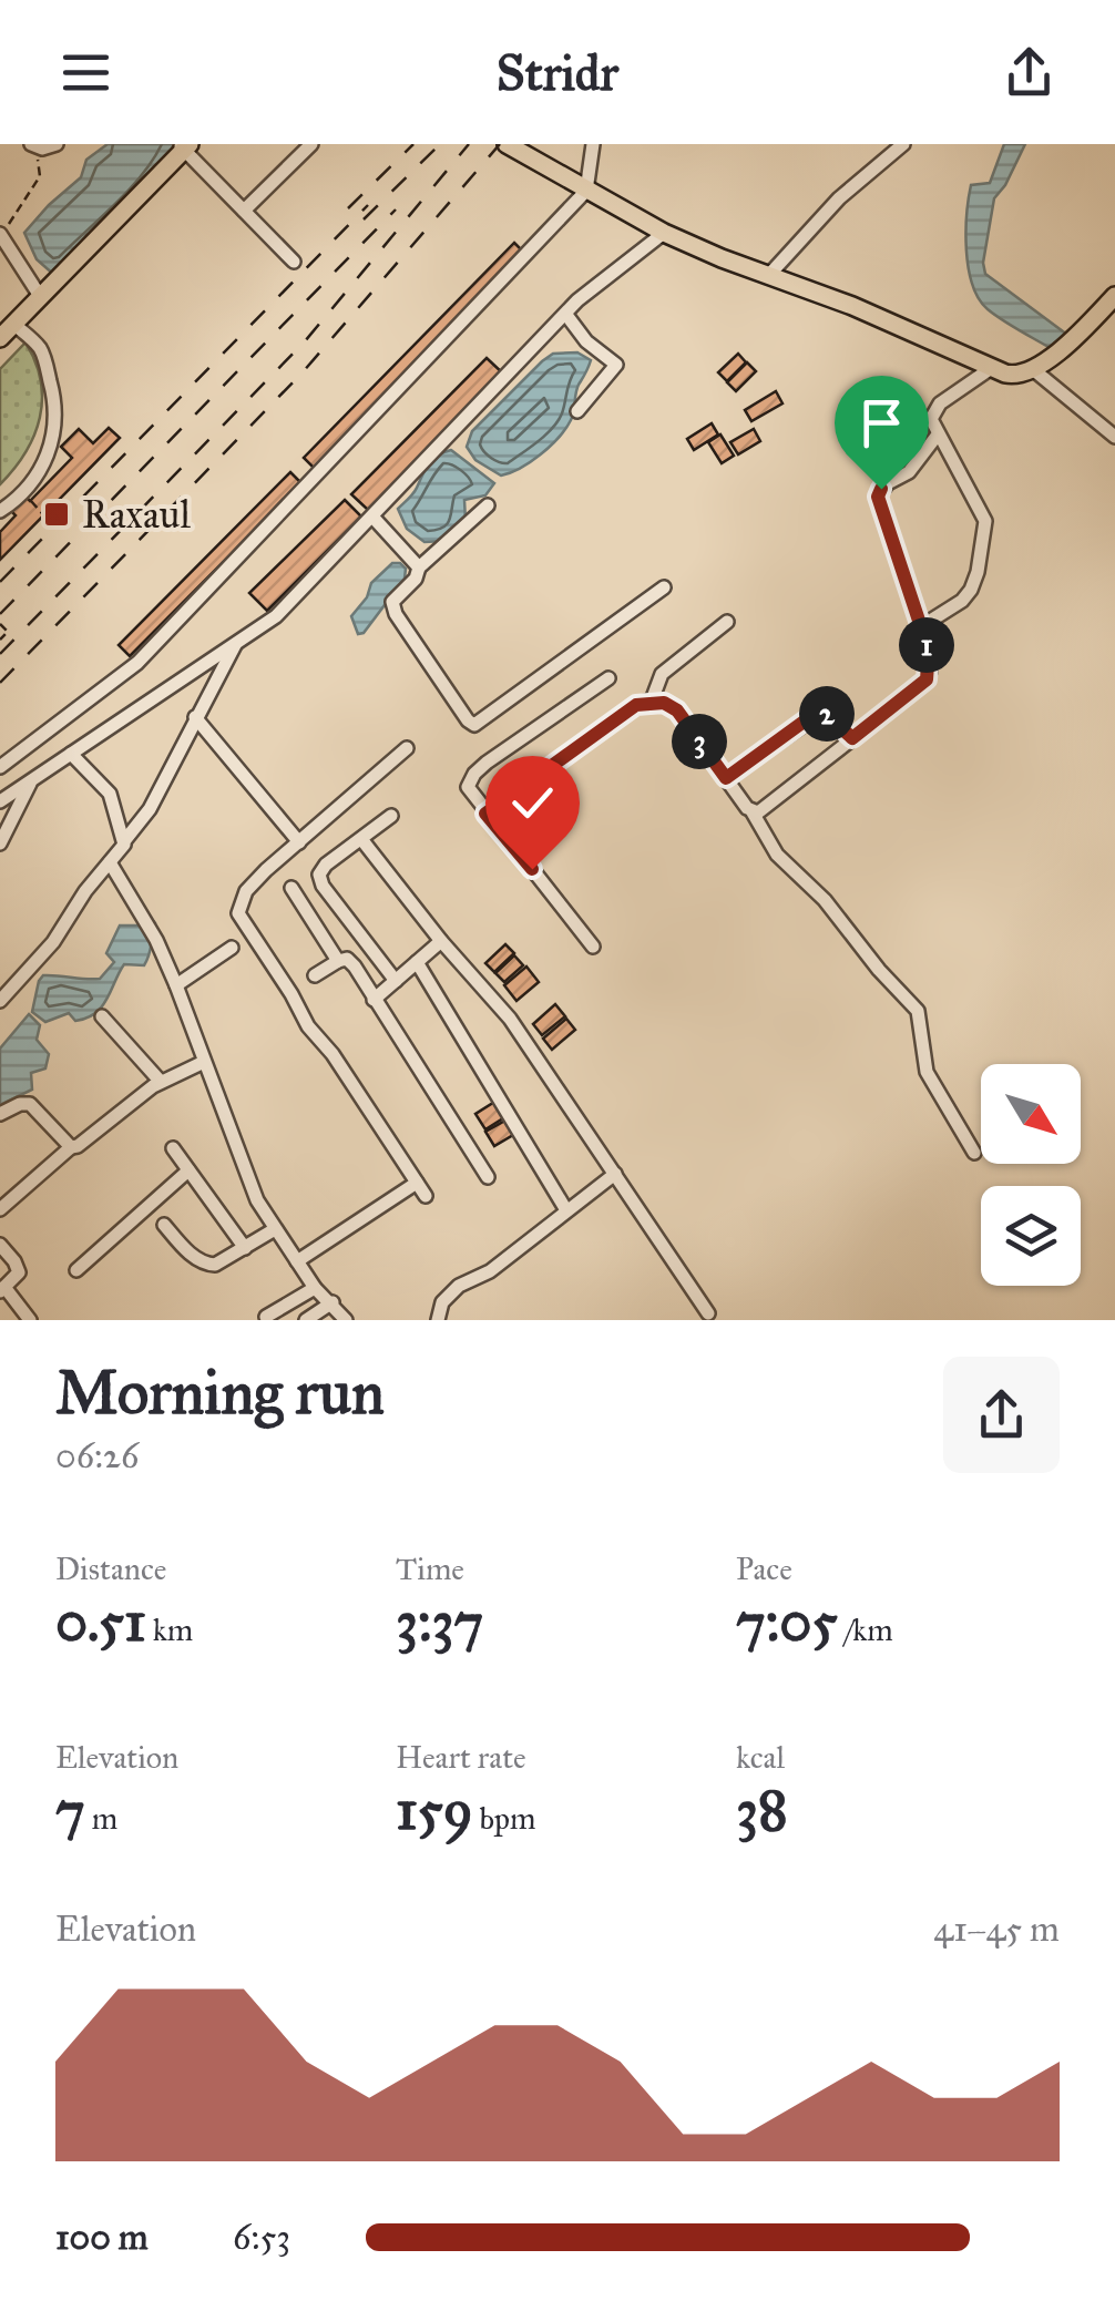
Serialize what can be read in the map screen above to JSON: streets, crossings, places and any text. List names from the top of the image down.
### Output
{
  "places": {
    "transit": ["Raxaul"]
  },
  "north": "bottom right",
  "page": {
    "header": "Stridr",
    "pins": ["1", "2", "3"],
    "heading": ["Morning run", "06:26"],
    "stats": [
      ["Distance", "0.51 km"],
      ["Time", "3:37"],
      ["Pace", "7:05 /km"],
      ["Elevation", "7 m"],
      ["Heart rate", "159 bpm"],
      ["kcal", "38"]
    ],
    "chart": ["Elevation", "41–45 m"],
    "list": [
      {
        "name": "100 m",
        "note": "6:53"
      }
    ]
  }
}
